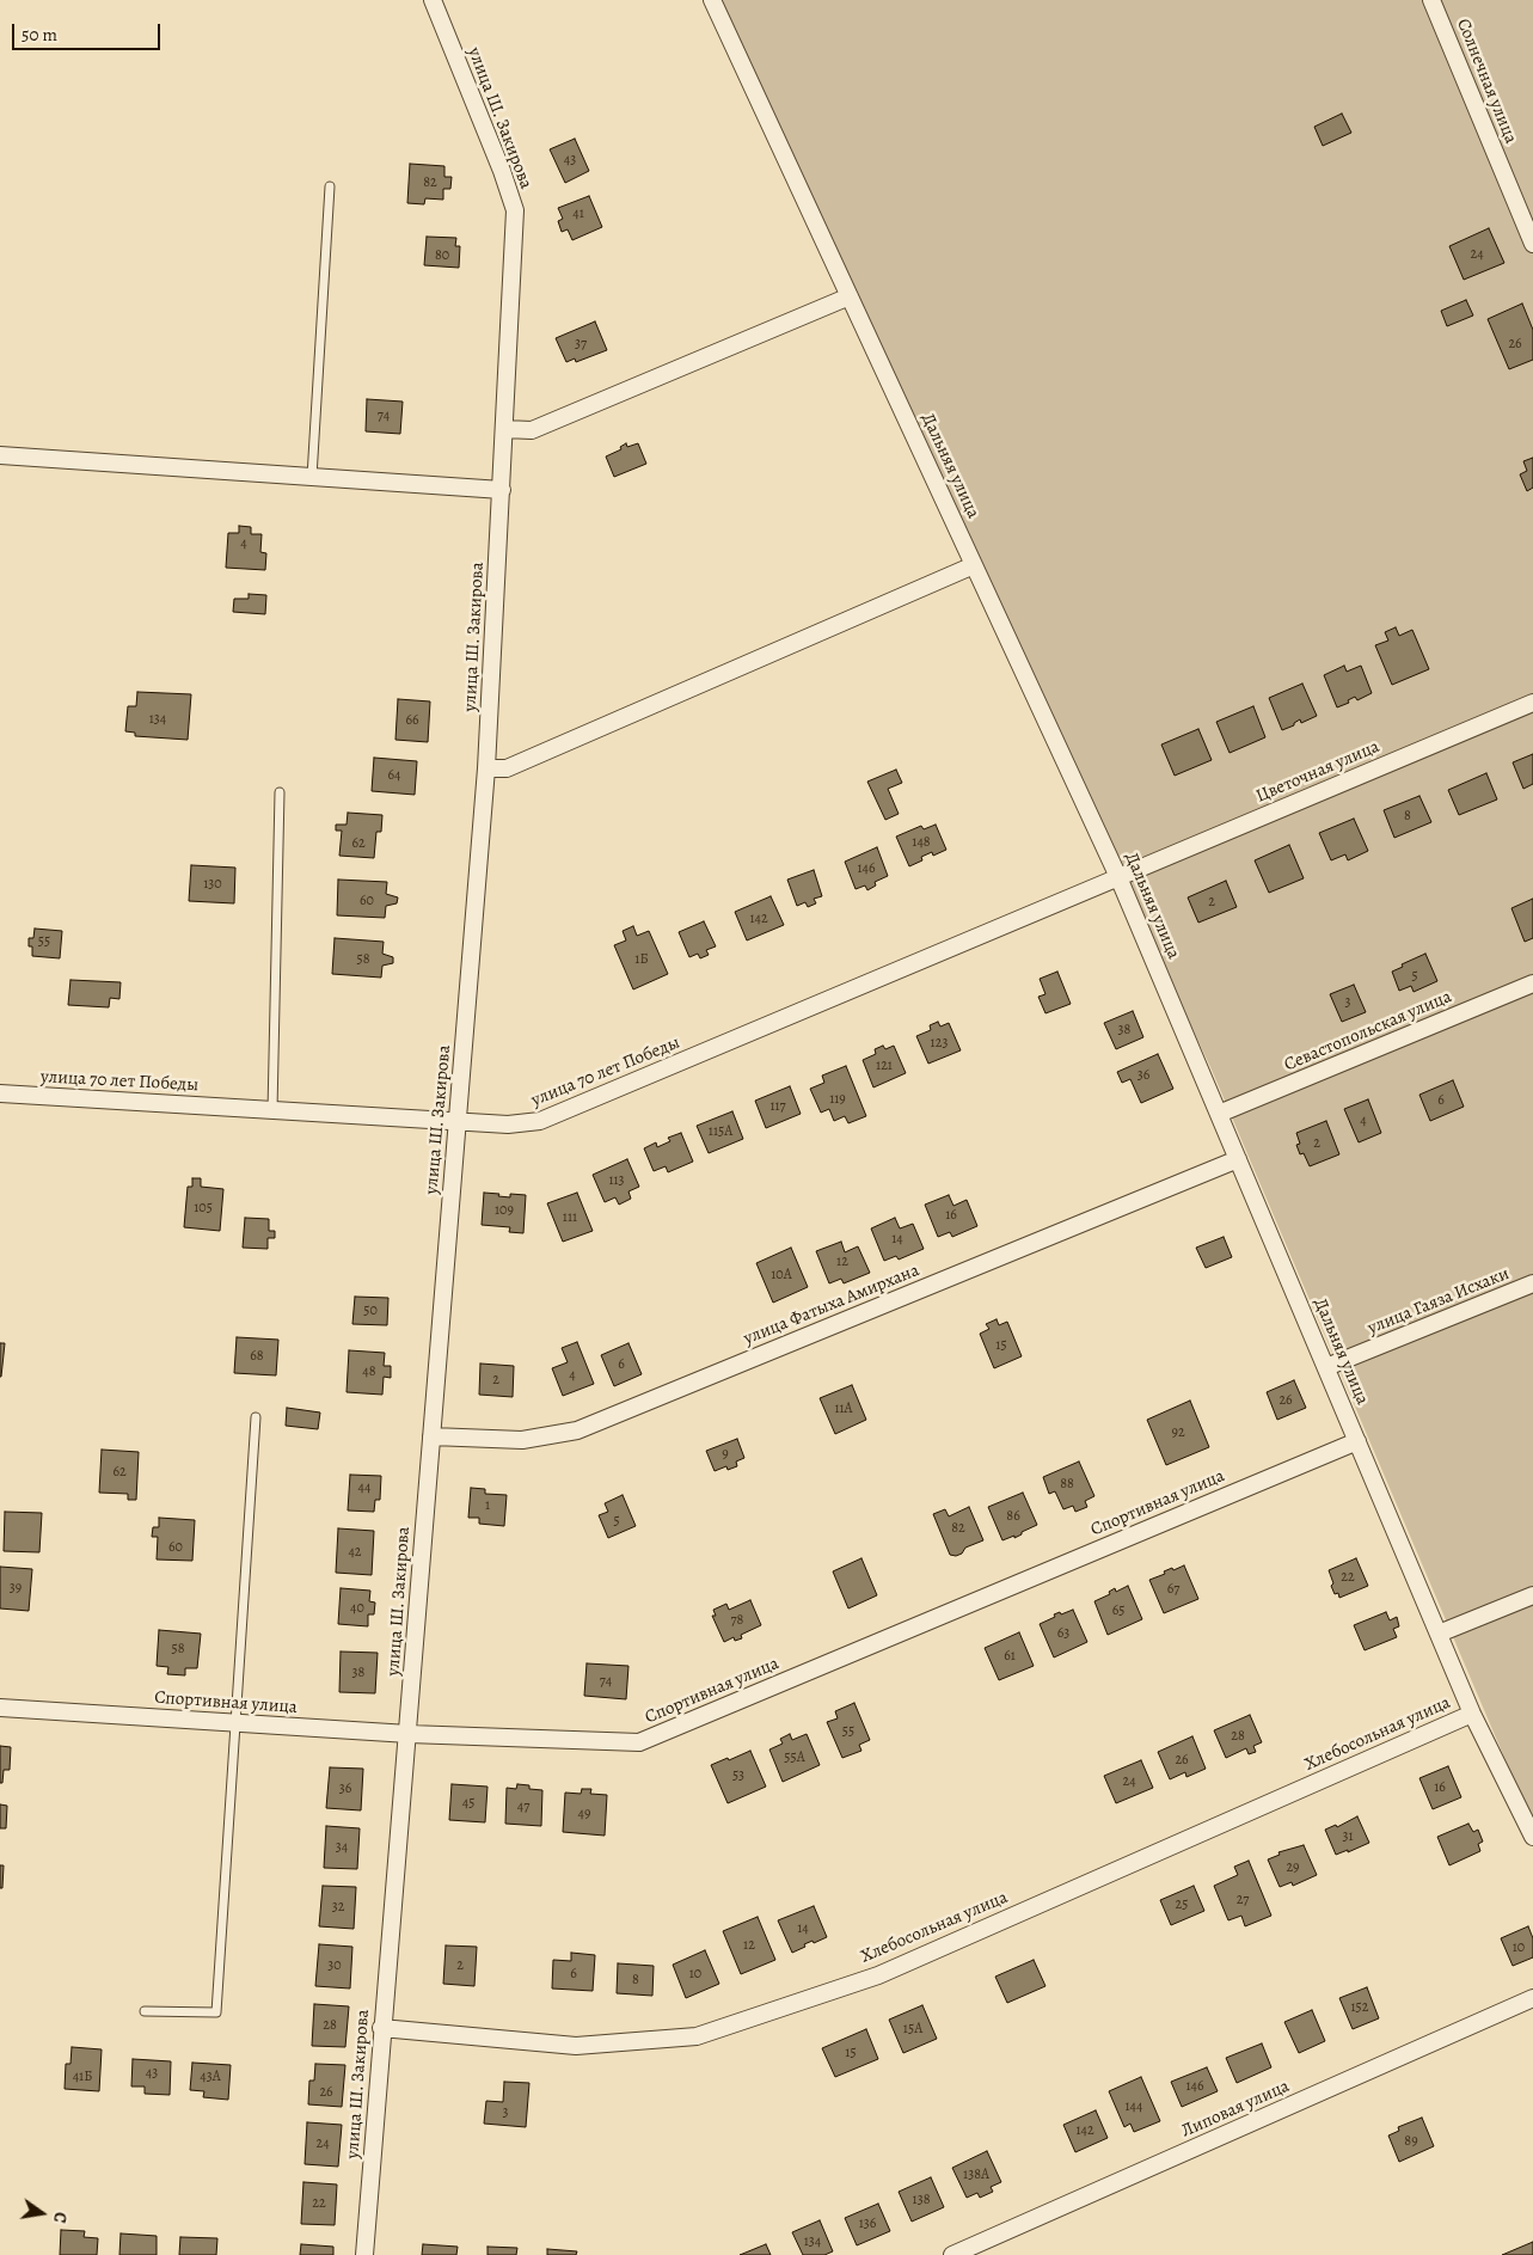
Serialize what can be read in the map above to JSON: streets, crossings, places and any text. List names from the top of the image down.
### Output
{
  "streets": {
    "street": [
      "Солнечная улица",
      "улица Ш. Закирова",
      "Дальняя улица",
      "Цветочная улица",
      "Севастопольская улица",
      "улица 70 лет Победы",
      "улица Гаяза Исхаки",
      "улица Фатыха Амирхана",
      "Спортивная улица",
      "Хлебосольная улица",
      "Липовая улица"
    ]
  },
  "crossings": [
    ["улица Ш. Закирова", "улица 70 лет Победы"],
    ["улица Ш. Закирова", "улица Фатыха Амирхана"],
    ["улица Ш. Закирова", "Спортивная улица"],
    ["улица Ш. Закирова", "Хлебосольная улица"],
    ["Дальняя улица", "Цветочная улица"],
    ["Дальняя улица", "Севастопольская улица"],
    ["Дальняя улица", "улица 70 лет Победы"],
    ["Дальняя улица", "улица Гаяза Исхаки"],
    ["Дальняя улица", "улица Фатыха Амирхана"],
    ["Дальняя улица", "Спортивная улица"],
    ["Дальняя улица", "Хлебосольная улица"],
    ["Цветочная улица", "улица 70 лет Победы"]
  ],
  "house_numbers": [
    "43",
    "82",
    "41",
    "24",
    "80",
    "37",
    "26",
    "74",
    "4",
    "134",
    "66",
    "64",
    "8",
    "148",
    "62",
    "146",
    "130",
    "60",
    "2",
    "142",
    "55",
    "58",
    "1Б",
    "5",
    "3",
    "38",
    "123",
    "121",
    "36",
    "119",
    "6",
    "117",
    "4",
    "115А",
    "2",
    "113",
    "105",
    "109",
    "16",
    "111",
    "14",
    "12",
    "10А",
    "50",
    "15",
    "68",
    "6",
    "48",
    "4",
    "2",
    "26",
    "11А",
    "92",
    "9",
    "62",
    "88",
    "44",
    "1",
    "86",
    "5",
    "82",
    "60",
    "42",
    "22",
    "39",
    "67",
    "40",
    "65",
    "78",
    "63",
    "58",
    "61",
    "38",
    "74",
    "55",
    "28",
    "55А",
    "26",
    "53",
    "24",
    "16",
    "36",
    "45",
    "47",
    "49",
    "31",
    "34",
    "29",
    "27",
    "25",
    "32",
    "14",
    "12",
    "10",
    "30",
    "2",
    "6",
    "10",
    "8",
    "152",
    "28",
    "15А",
    "15",
    "43",
    "41Б",
    "43А",
    "146",
    "26",
    "144",
    "3",
    "142",
    "89",
    "24",
    "138А",
    "138",
    "22",
    "136",
    "134"
  ],
  "scale_bar": "50 m",
  "north": "right"
}
